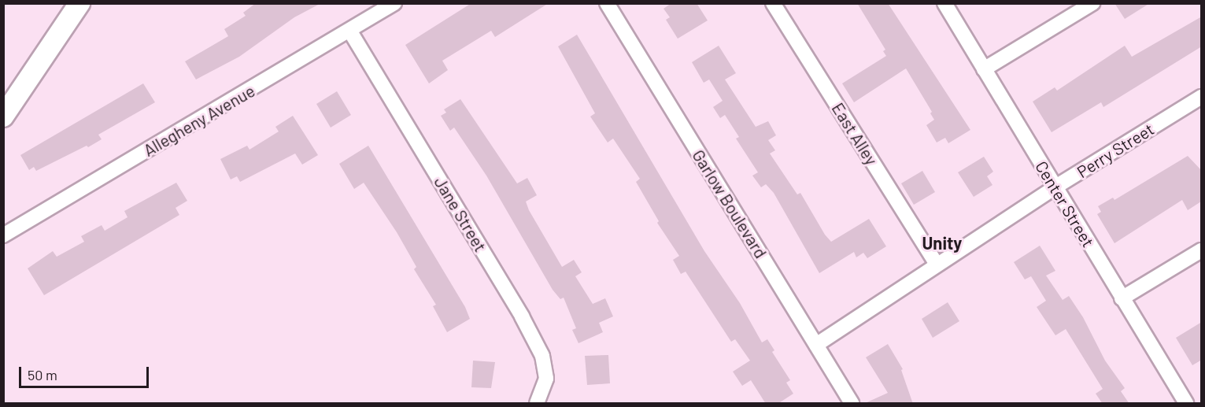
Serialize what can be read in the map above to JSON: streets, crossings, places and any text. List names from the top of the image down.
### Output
{
  "streets": {
    "street": [
      "Allegheny Avenue",
      "East Alley",
      "Perry Street",
      "Garlow Boulevard",
      "Center Street",
      "Jane Street"
    ]
  },
  "crossings": [
    ["Allegheny Avenue", "Jane Street"],
    ["East Alley", "Perry Street"],
    ["Perry Street", "Garlow Boulevard"],
    ["Perry Street", "Center Street"]
  ],
  "districts": ["Unity"],
  "scale_bar": "50 m"
}
